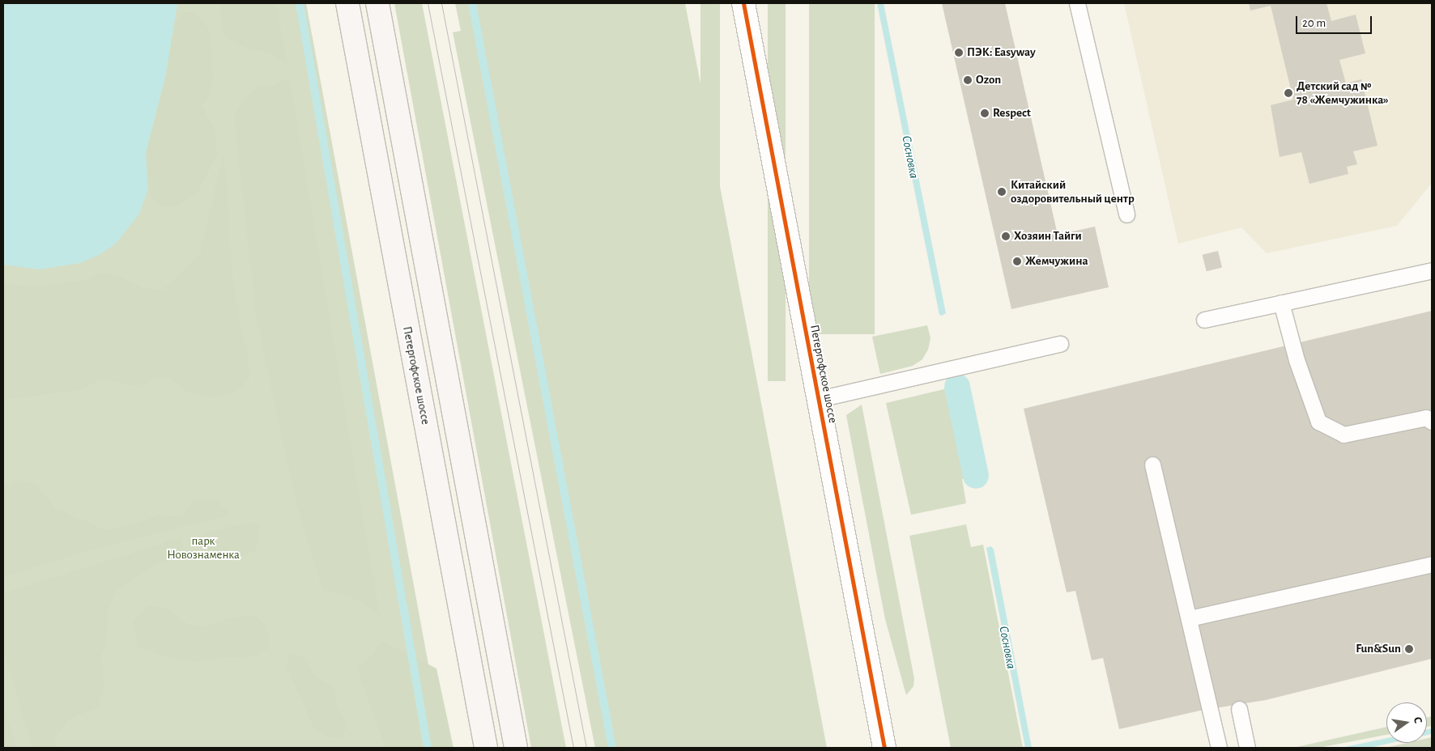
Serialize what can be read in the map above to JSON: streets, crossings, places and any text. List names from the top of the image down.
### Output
{
  "streets": {
    "main road": ["Петергофское шоссе"]
  },
  "water": ["Сосновка"],
  "parks": ["парк Новознаменка"],
  "places": [
    "ПЭК: Easyway",
    "Ozon",
    "Детский сад № 78 «Жемчужинка»",
    "Respect",
    "Китайский оздоровительный центр",
    "Хозяин Тайги",
    "Жемчужина",
    "Fun&Sun"
  ],
  "scale_bar": "20 m",
  "north": "right"
}
